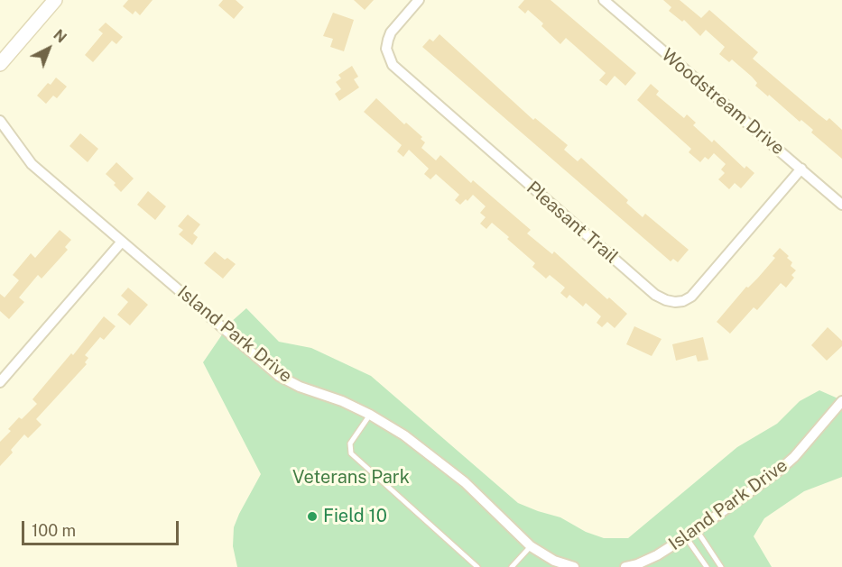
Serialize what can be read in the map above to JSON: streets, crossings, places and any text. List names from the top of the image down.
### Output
{
  "streets": {
    "street": ["Woodstream Drive", "Pleasant Trail", "Island Park Drive"]
  },
  "crossings": [
    ["Woodstream Drive", "Pleasant Trail"]
  ],
  "parks": ["Veterans Park"],
  "places": ["Field 10"],
  "scale_bar": "100 m",
  "north": "top right"
}
